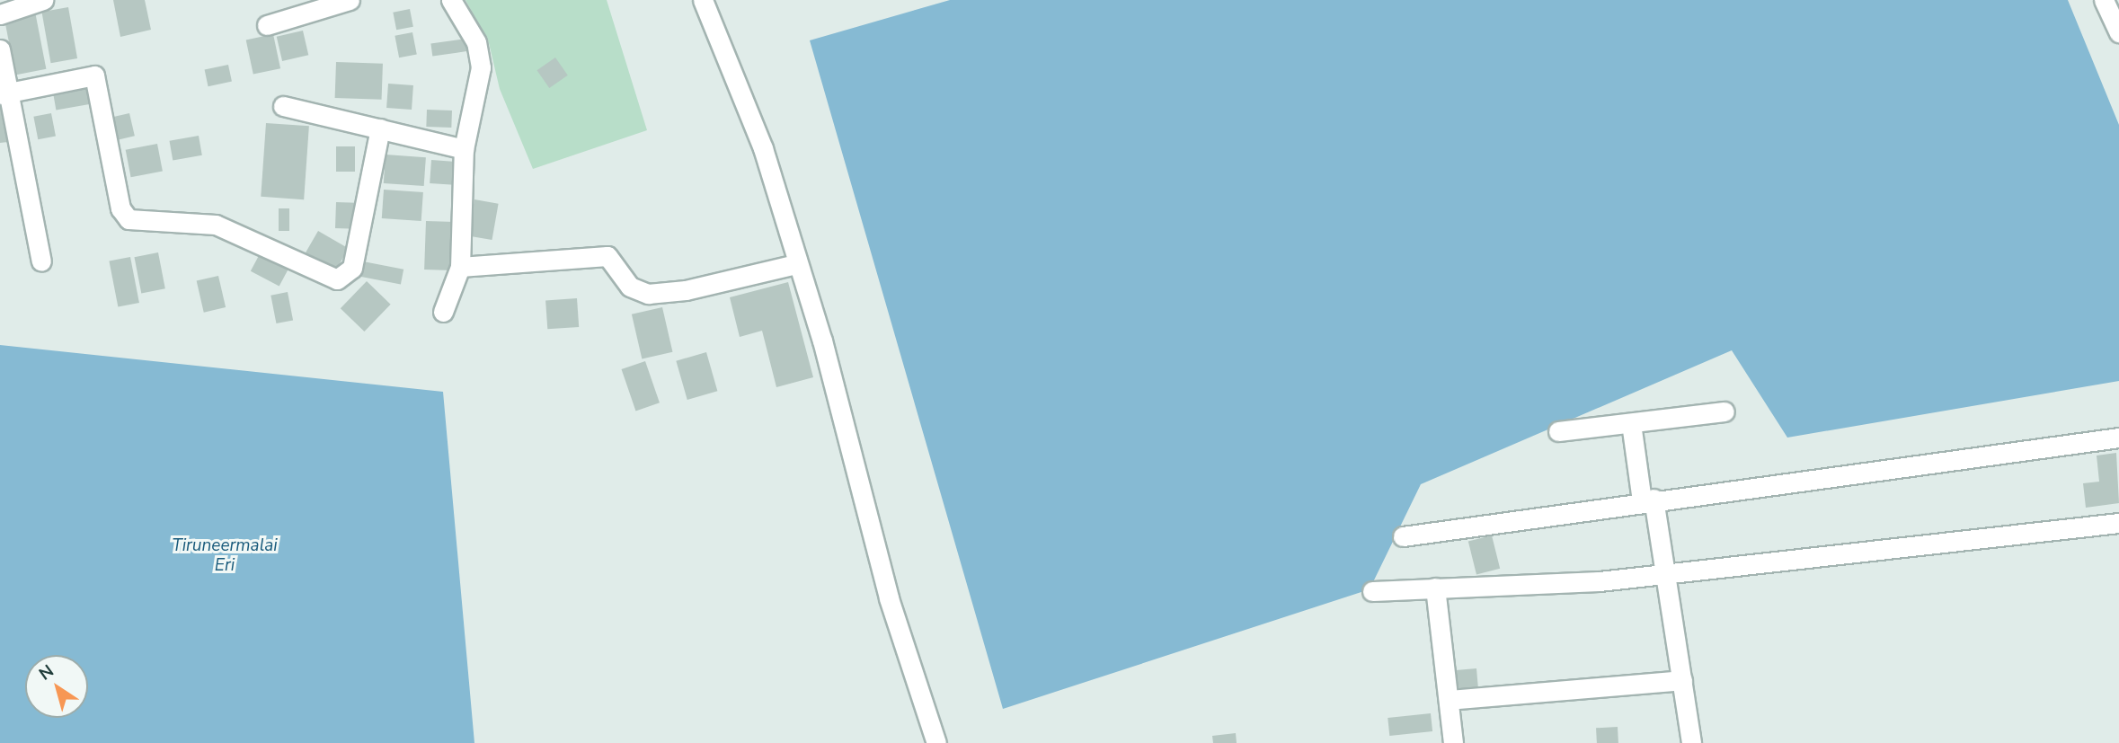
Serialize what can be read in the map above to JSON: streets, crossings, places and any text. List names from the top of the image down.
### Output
{
  "water": ["Tiruneermalai Eri"],
  "north": "top left"
}
